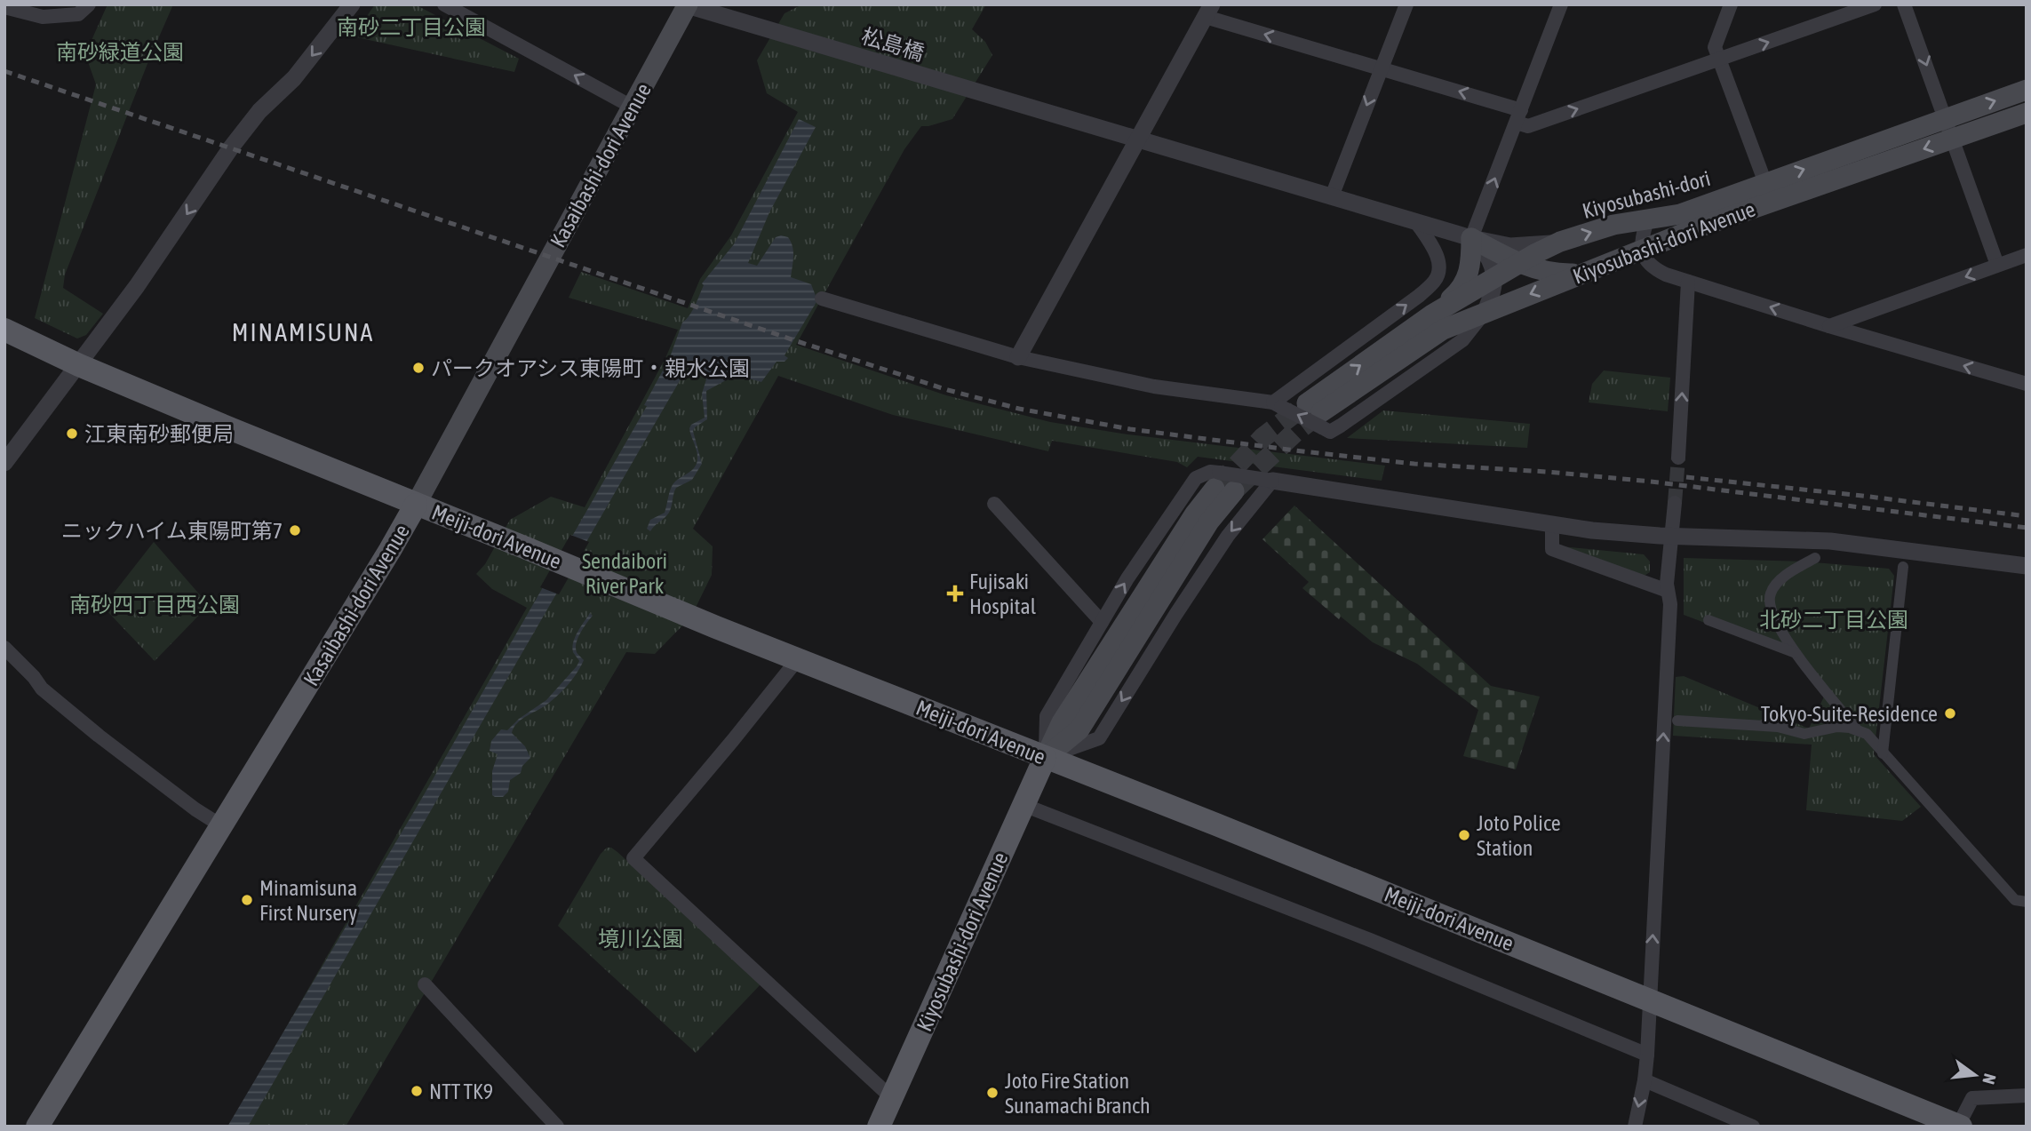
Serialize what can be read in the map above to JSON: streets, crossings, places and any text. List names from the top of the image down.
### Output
{
  "streets": {
    "main road": [
      "Kasaibashi-dori Avenue",
      "Kiyosubashi-dori",
      "Kiyosubashi-dori Avenue",
      "Meiji-dori Avenue"
    ],
    "street": ["松島橋"]
  },
  "crossings": [
    ["松島橋", "Kasaibashi-dori Avenue"],
    ["松島橋", "Kiyosubashi-dori"],
    ["Kasaibashi-dori Avenue", "Meiji-dori Avenue"],
    ["Kiyosubashi-dori", "Kiyosubashi-dori Avenue"],
    ["Kiyosubashi-dori Avenue", "Meiji-dori Avenue"]
  ],
  "one_way": ["Kiyosubashi-dori"],
  "districts": ["MINAMISUNA"],
  "parks": [
    "南砂二丁目公園",
    "南砂緑道公園",
    "Sendaibori River Park",
    "南砂四丁目西公園",
    "北砂二丁目公園",
    "境川公園"
  ],
  "places": {
    "other": [
      "パークオアシス東陽町・親水公園",
      "江東南砂郵便局",
      "ニックハイム東陽町第7",
      "Tokyo-Suite-Residence",
      "Joto Police Station",
      "Minamisuna First Nursery",
      "NTT TK9",
      "Joto Fire Station Sunamachi Branch"
    ],
    "health": ["Fujisaki Hospital"]
  },
  "north": "right"
}
